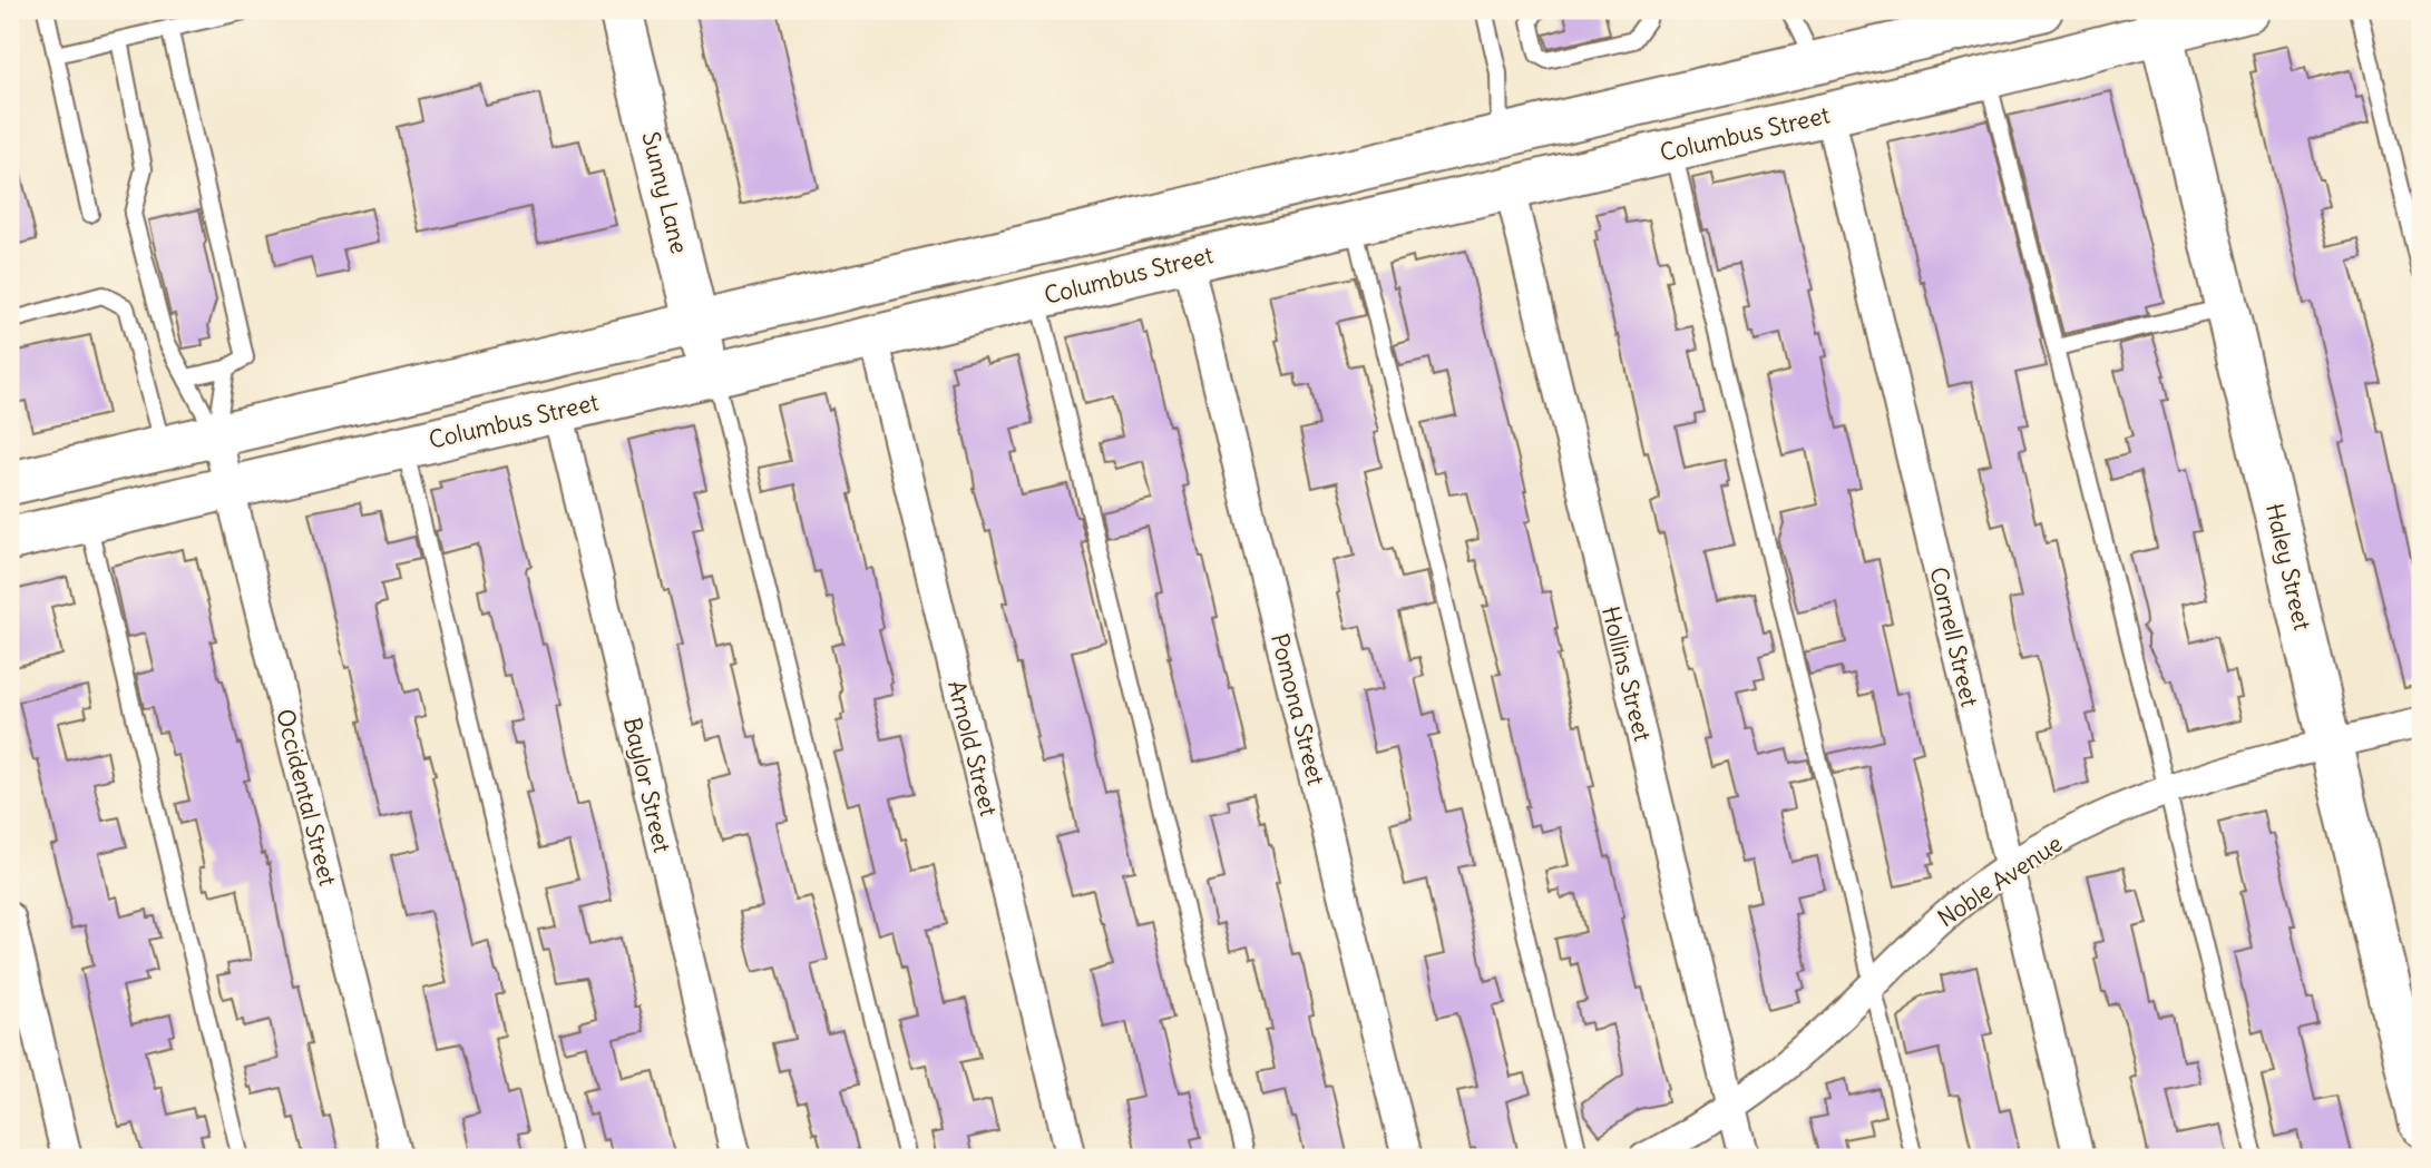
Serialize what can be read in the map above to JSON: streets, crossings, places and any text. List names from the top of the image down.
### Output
{
  "streets": {
    "main road": ["Columbus Street", "Sunny Lane", "Haley Street"],
    "street": [
      "Cornell Street",
      "Hollins Street",
      "Pomona Street",
      "Arnold Street",
      "Baylor Street",
      "Occidental Street",
      "Noble Avenue"
    ]
  },
  "crossings": [
    ["Columbus Street", "Sunny Lane"],
    ["Columbus Street", "Haley Street"],
    ["Columbus Street", "Cornell Street"],
    ["Columbus Street", "Hollins Street"],
    ["Columbus Street", "Pomona Street"],
    ["Columbus Street", "Arnold Street"],
    ["Columbus Street", "Baylor Street"],
    ["Columbus Street", "Occidental Street"],
    ["Haley Street", "Noble Avenue"],
    ["Cornell Street", "Noble Avenue"],
    ["Hollins Street", "Noble Avenue"]
  ]
}
